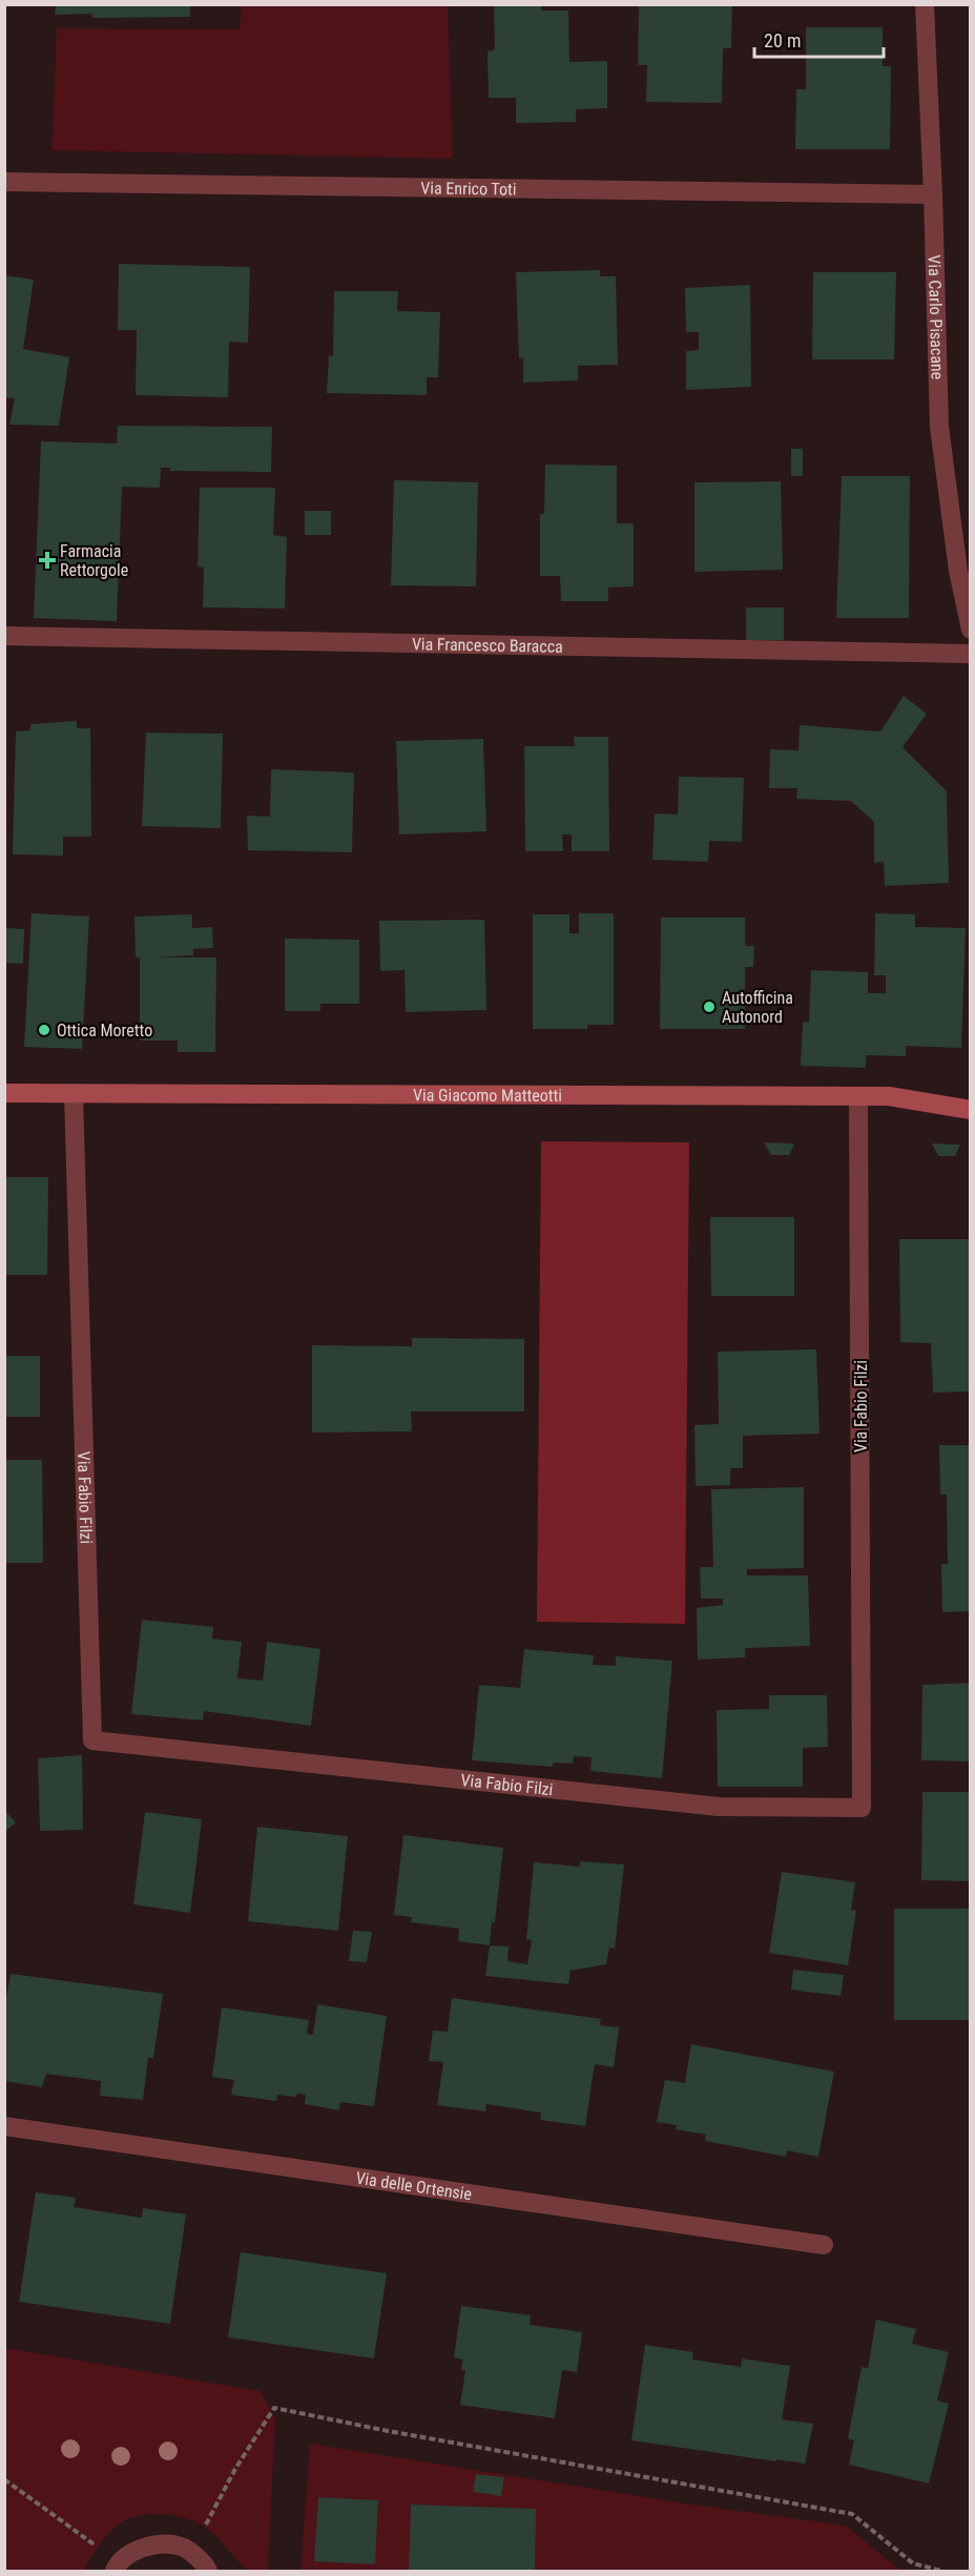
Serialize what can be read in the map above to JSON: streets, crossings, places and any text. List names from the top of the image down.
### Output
{
  "streets": {
    "street": [
      "Via Enrico Toti",
      "Via Carlo Pisacane",
      "Via Francesco Baracca",
      "Via Giacomo Matteotti",
      "Via Fabio Filzi",
      "Via delle Ortensie"
    ]
  },
  "crossings": [
    ["Via Enrico Toti", "Via Carlo Pisacane"],
    ["Via Giacomo Matteotti", "Via Fabio Filzi"]
  ],
  "places": {
    "health": ["Farmacia Rettorgole"],
    "other": ["Autofficina Autonord", "Ottica Moretto"]
  },
  "scale_bar": "20 m"
}
